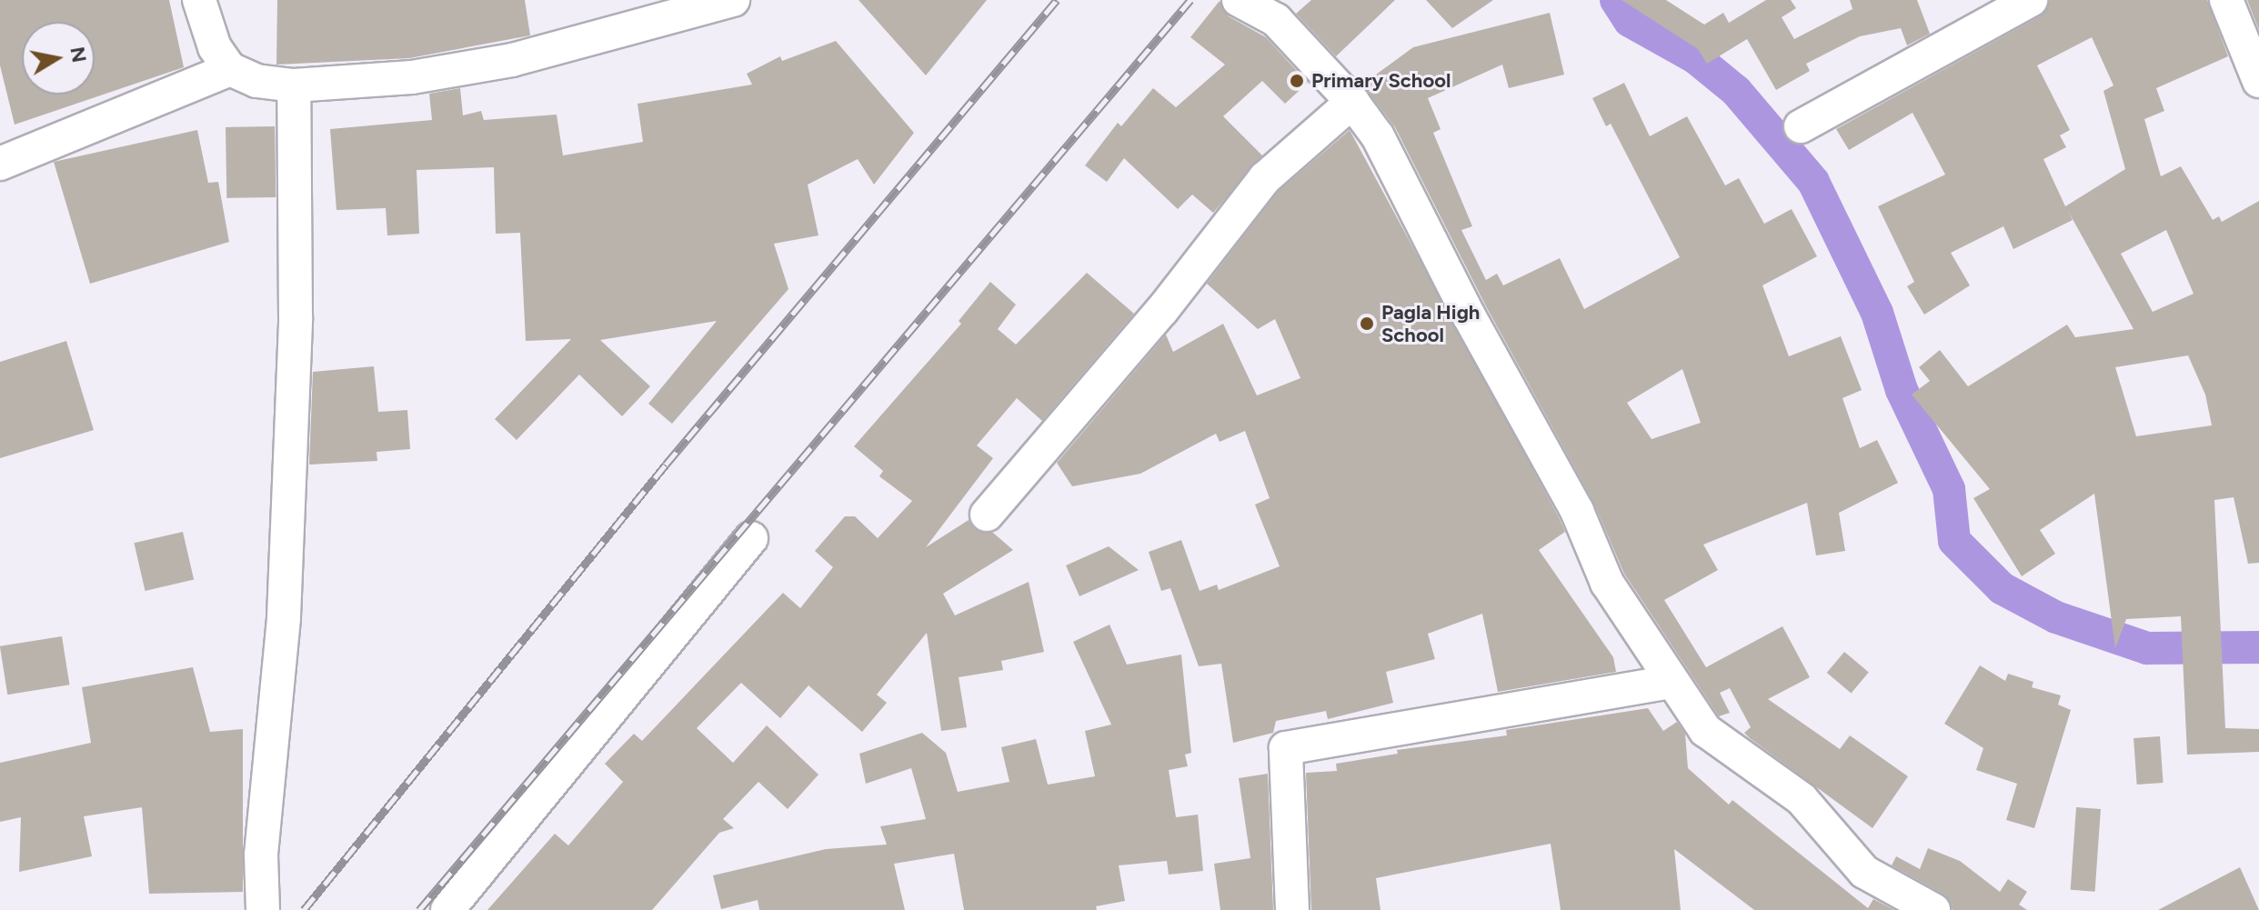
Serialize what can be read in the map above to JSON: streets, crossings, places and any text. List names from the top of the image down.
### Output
{
  "places": ["Primary School", "Pagla High School"],
  "north": "right"
}
